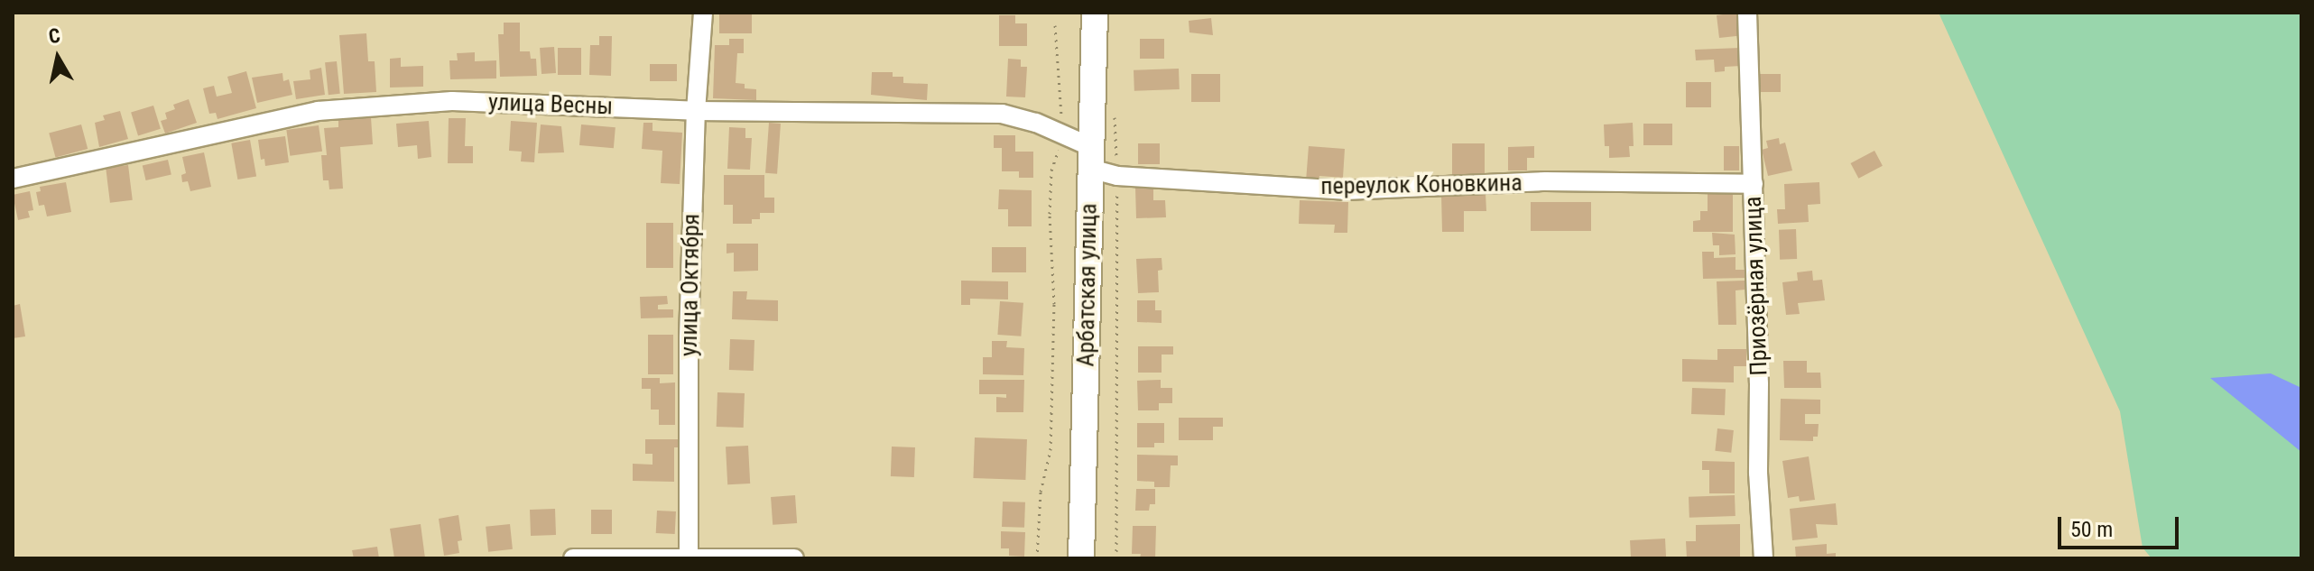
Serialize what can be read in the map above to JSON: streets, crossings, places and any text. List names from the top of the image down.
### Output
{
  "streets": {
    "main road": ["Арбатская улица"],
    "street": [
      "улица Весны",
      "переулок Коновкина",
      "улица Октября",
      "Приозёрная улица"
    ]
  },
  "crossings": [
    ["улица Весны", "переулок Коновкина"],
    ["улица Весны", "улица Октября"],
    ["улица Весны", "Арбатская улица"],
    ["переулок Коновкина", "Арбатская улица"],
    ["переулок Коновкина", "Приозёрная улица"]
  ],
  "scale_bar": "50 m",
  "north": "top"
}
